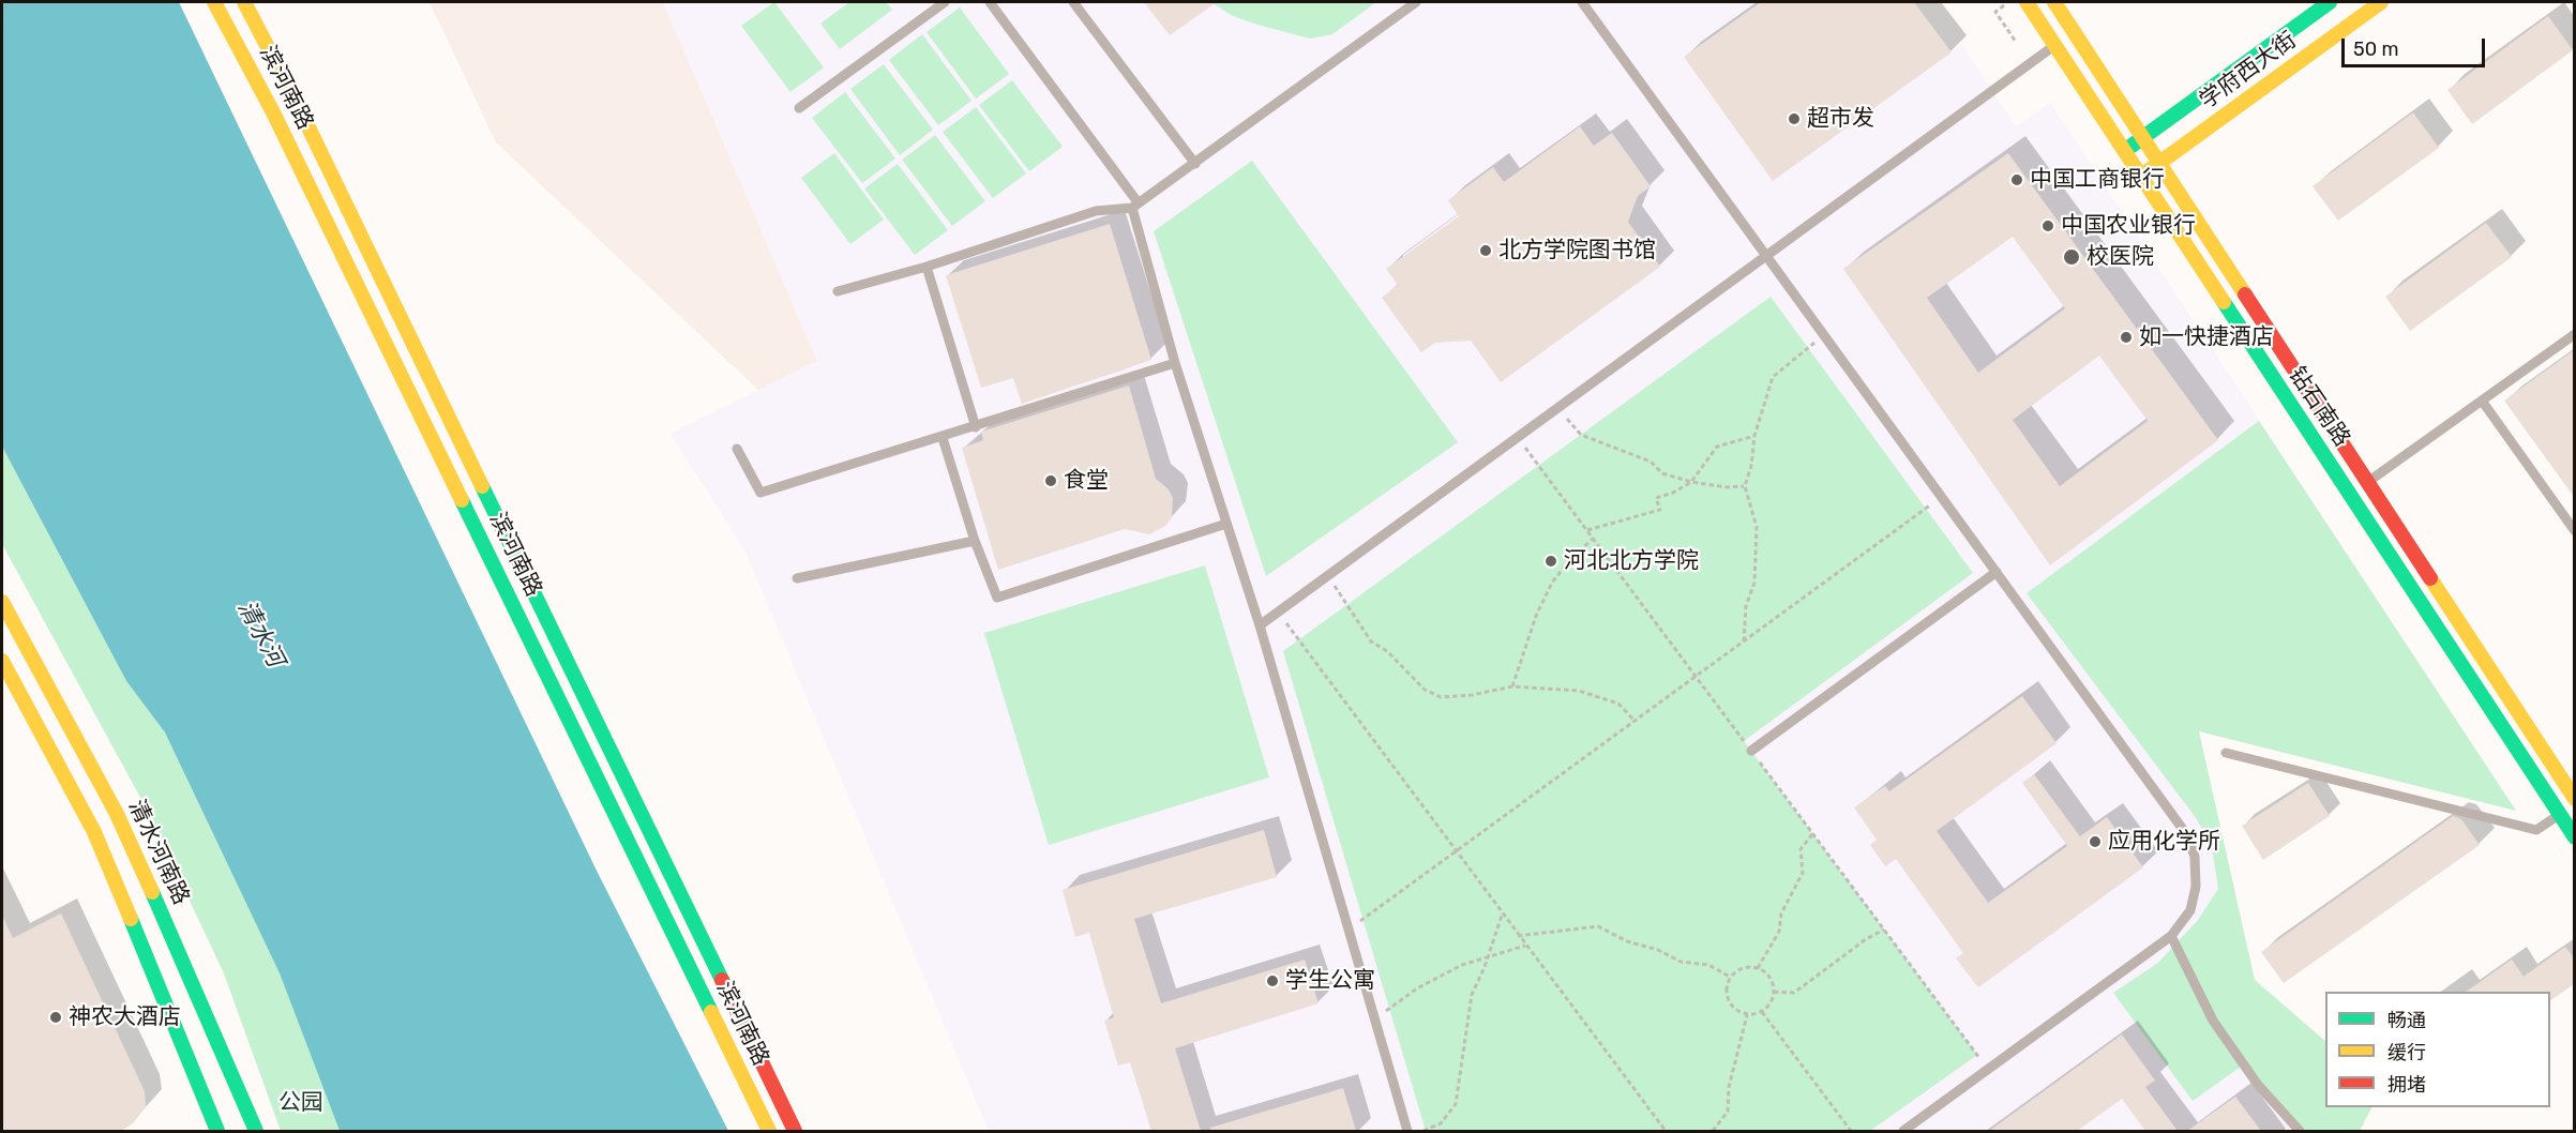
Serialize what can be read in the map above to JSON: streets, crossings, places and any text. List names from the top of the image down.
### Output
{
  "streets": {
    "main road": [
      "学府西大街",
      "滨河南路",
      "钻石南路",
      "清水河南路"
    ]
  },
  "crossings": [
    ["学府西大街", "钻石南路"]
  ],
  "water": ["清水河"],
  "parks": ["公园"],
  "places": [
    "超市发",
    "中国工商银行",
    "中国农业银行",
    "北方学院图书馆",
    "校医院",
    "如一快捷酒店",
    "食堂",
    "河北北方学院",
    "应用化学所",
    "学生公寓",
    "神农大酒店"
  ],
  "legend": ["畅通", "缓行", "拥堵"],
  "scale_bar": "50 m"
}
